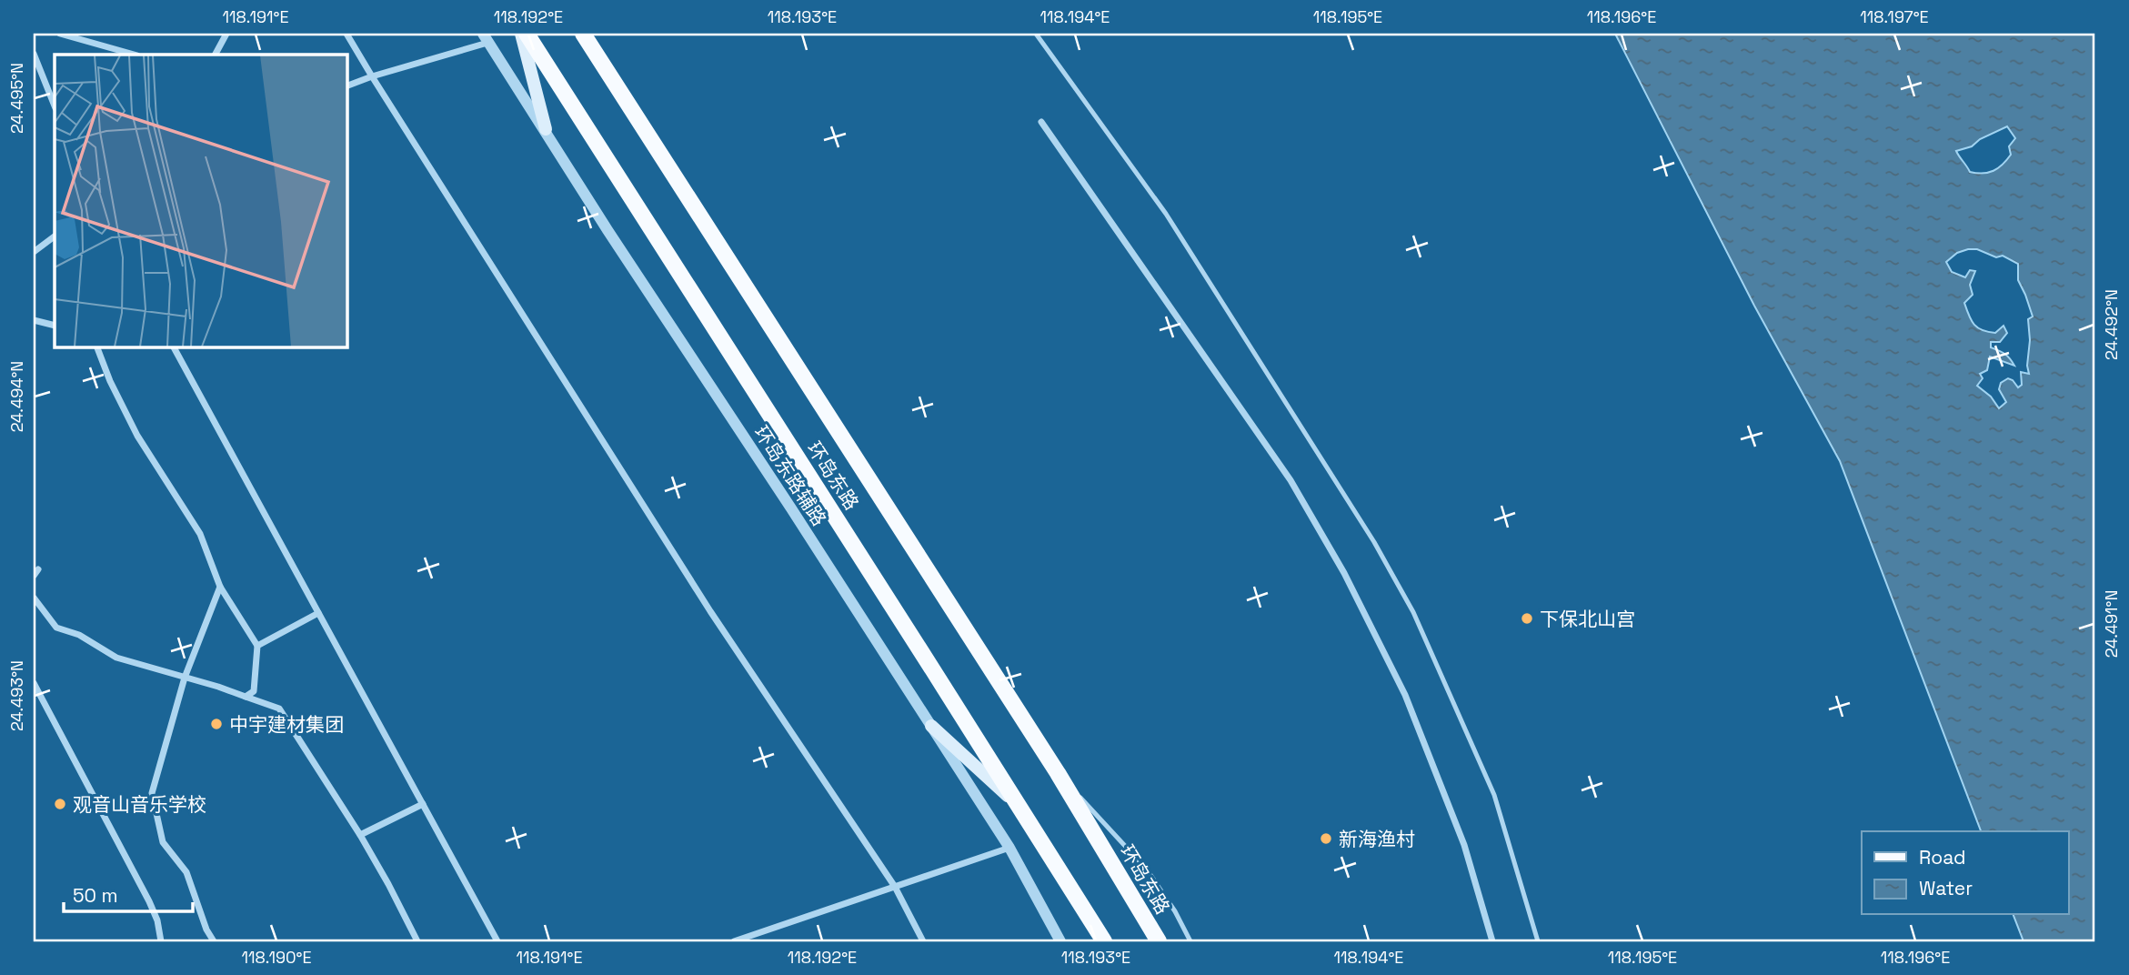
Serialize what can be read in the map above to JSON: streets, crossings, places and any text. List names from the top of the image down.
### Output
{
  "streets": {
    "main road": ["环岛东路"],
    "street": ["环岛东路辅路"]
  },
  "places": [
    "下保北山宫",
    "中宇建材集团",
    "观音山音乐学校",
    "新海渔村"
  ],
  "legend": ["Road", "Water"],
  "scale_bar": "50 m",
  "coordinates": [
    "118.191°E",
    "118.192°E",
    "118.193°E",
    "118.194°E",
    "118.195°E",
    "118.196°E",
    "118.197°E",
    "24.495°N",
    "24.492°N",
    "24.494°N",
    "24.491°N",
    "24.493°N",
    "118.190°E"
  ]
}
